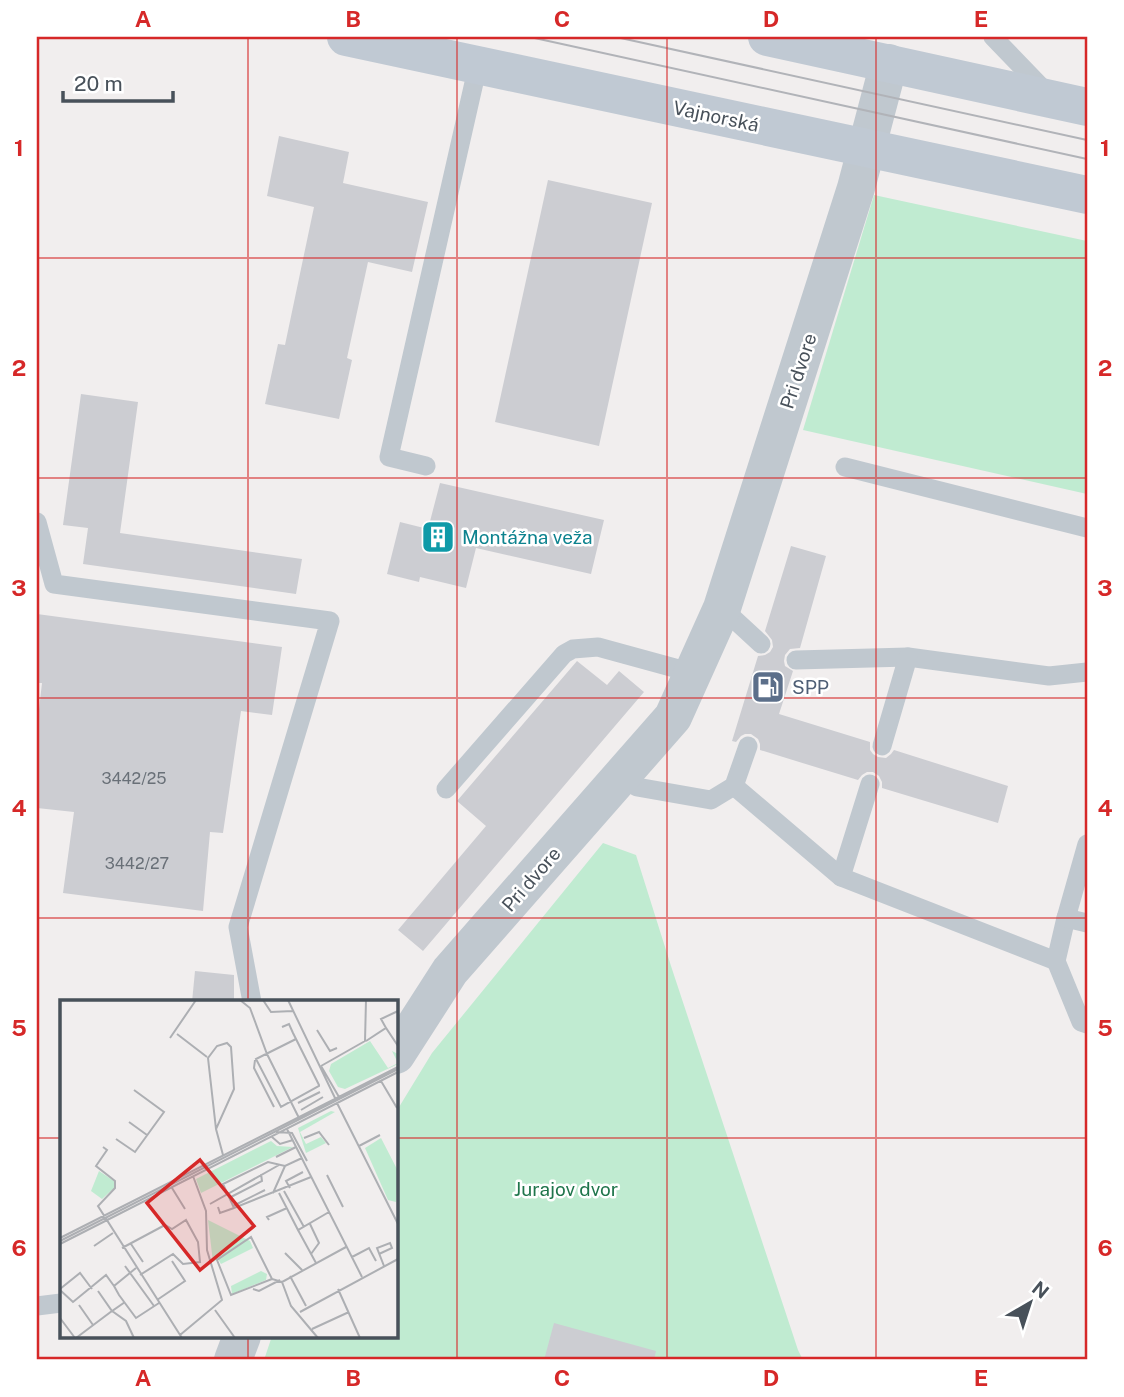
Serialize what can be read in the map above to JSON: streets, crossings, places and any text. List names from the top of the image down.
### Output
{
  "streets": {
    "main road": ["Vajnorská"],
    "street": ["Pri dvore"]
  },
  "crossings": [
    ["Vajnorská", "Pri dvore"]
  ],
  "parks": ["Jurajov dvor"],
  "places": {
    "building": ["Montážna veža"],
    "fuel station": ["SPP"]
  },
  "house_numbers": ["3442/25", "3442/27"],
  "scale_bar": "20 m",
  "north": "top right",
  "grid": {
    "columns": [
      "A",
      "B",
      "C",
      "D",
      "E"
    ],
    "rows": [
      "1",
      "2",
      "3",
      "4",
      "5",
      "6"
    ]
  }
}
